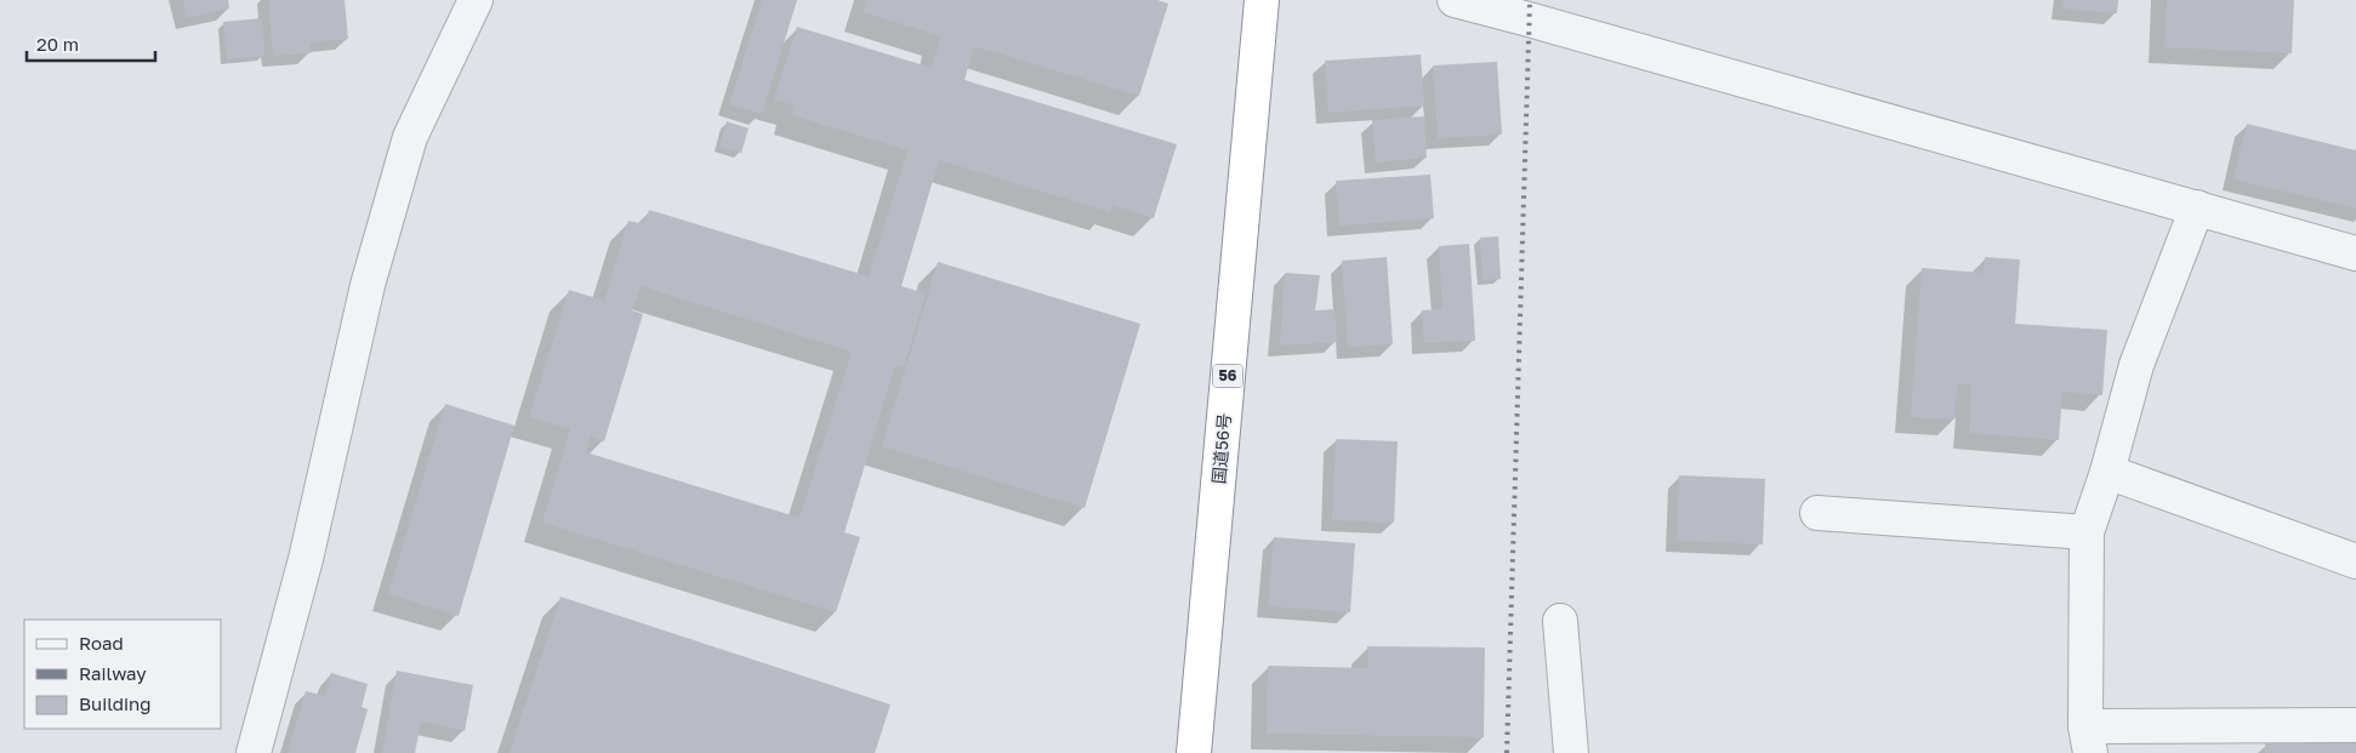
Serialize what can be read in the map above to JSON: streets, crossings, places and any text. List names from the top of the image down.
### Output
{
  "streets": {
    "highway": ["56", "国道56号"]
  },
  "legend": ["Road", "Railway", "Building"],
  "scale_bar": "20 m"
}
